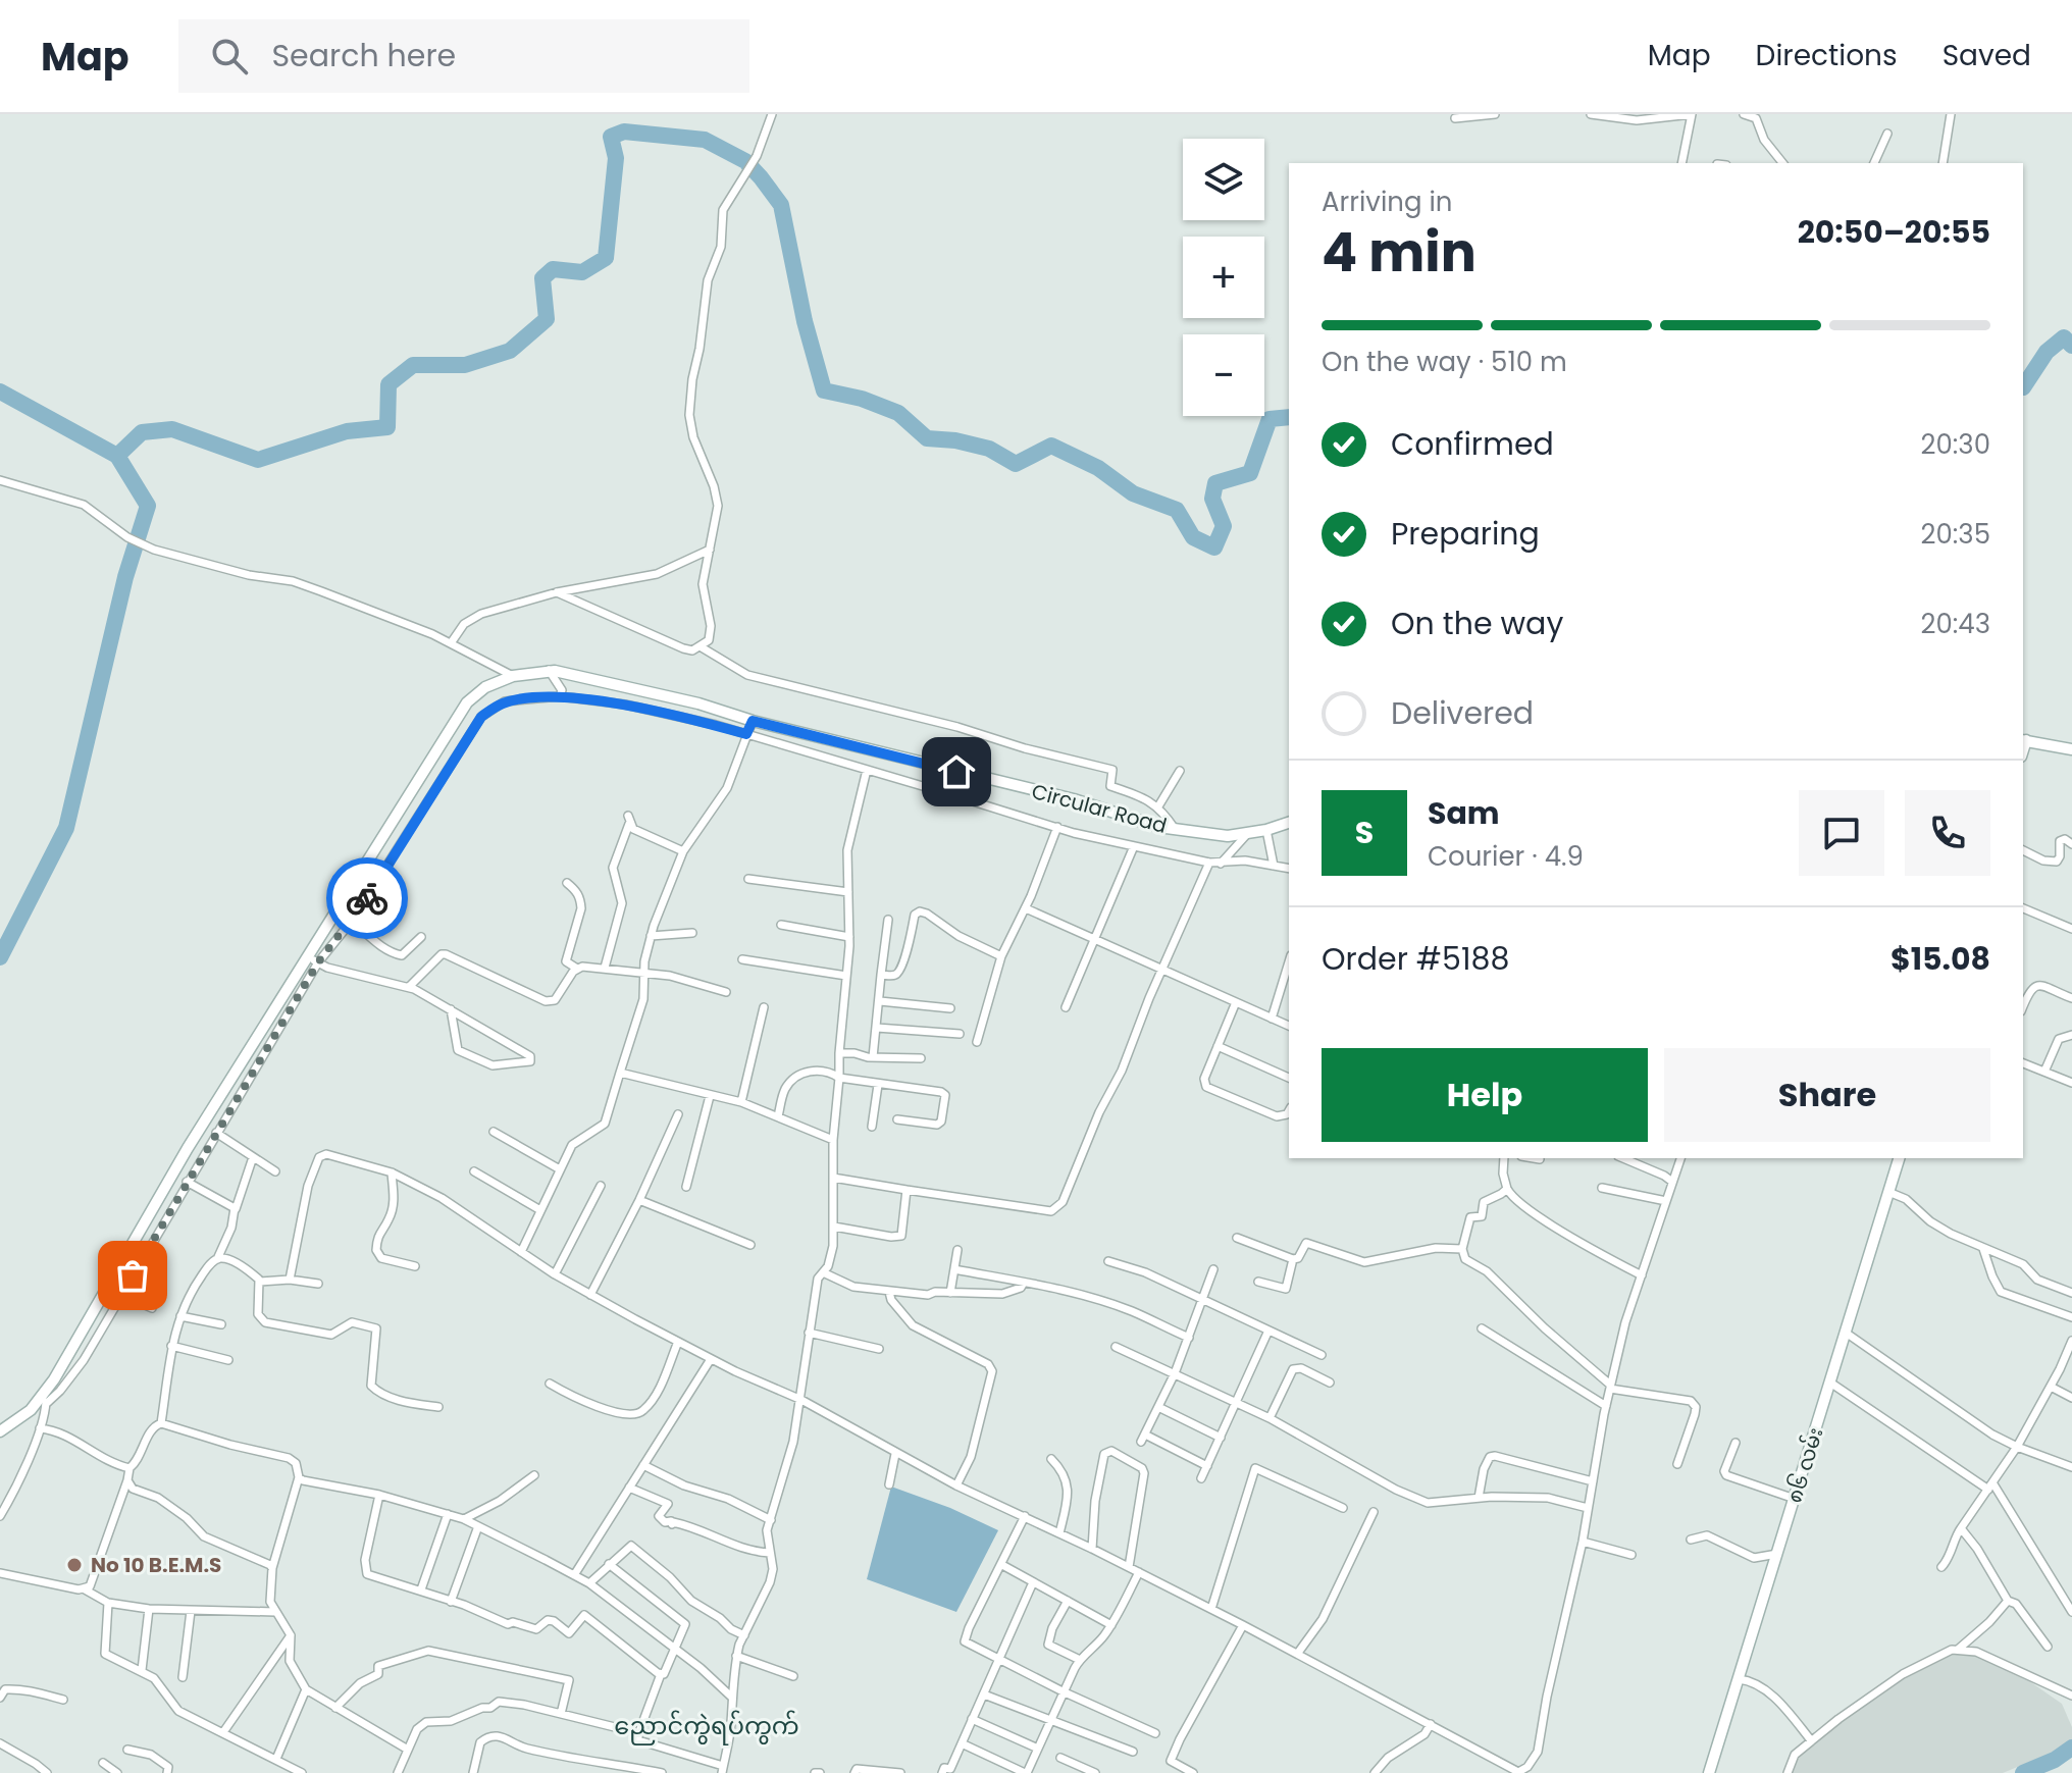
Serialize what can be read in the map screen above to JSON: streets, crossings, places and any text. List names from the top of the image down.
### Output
{
  "streets": {
    "main road": ["Circular Road", "၈၆ လမ်း"]
  },
  "districts": ["ညောင်ကွဲရပ်ကွက်"],
  "places": ["No 10 B.E.M.S"],
  "page": {
    "header": "Map",
    "search": "Search here",
    "nav": ["Map", "Directions", "Saved"],
    "map_buttons": ["+", "−"],
    "heading": ["4 min", "Arriving in", "20:50–20:55"],
    "panel": [
      "Sam",
      "Courier · 4.9",
      "Order #5188",
      "$15.08"
    ],
    "bar": "On the way · 510 m",
    "list": [
      ["Confirmed", "20:30"],
      ["Preparing", "20:35"],
      ["On the way", "20:43"],
      "Delivered"
    ],
    "round": "S",
    "buttons": ["Help", "Share"]
  }
}
